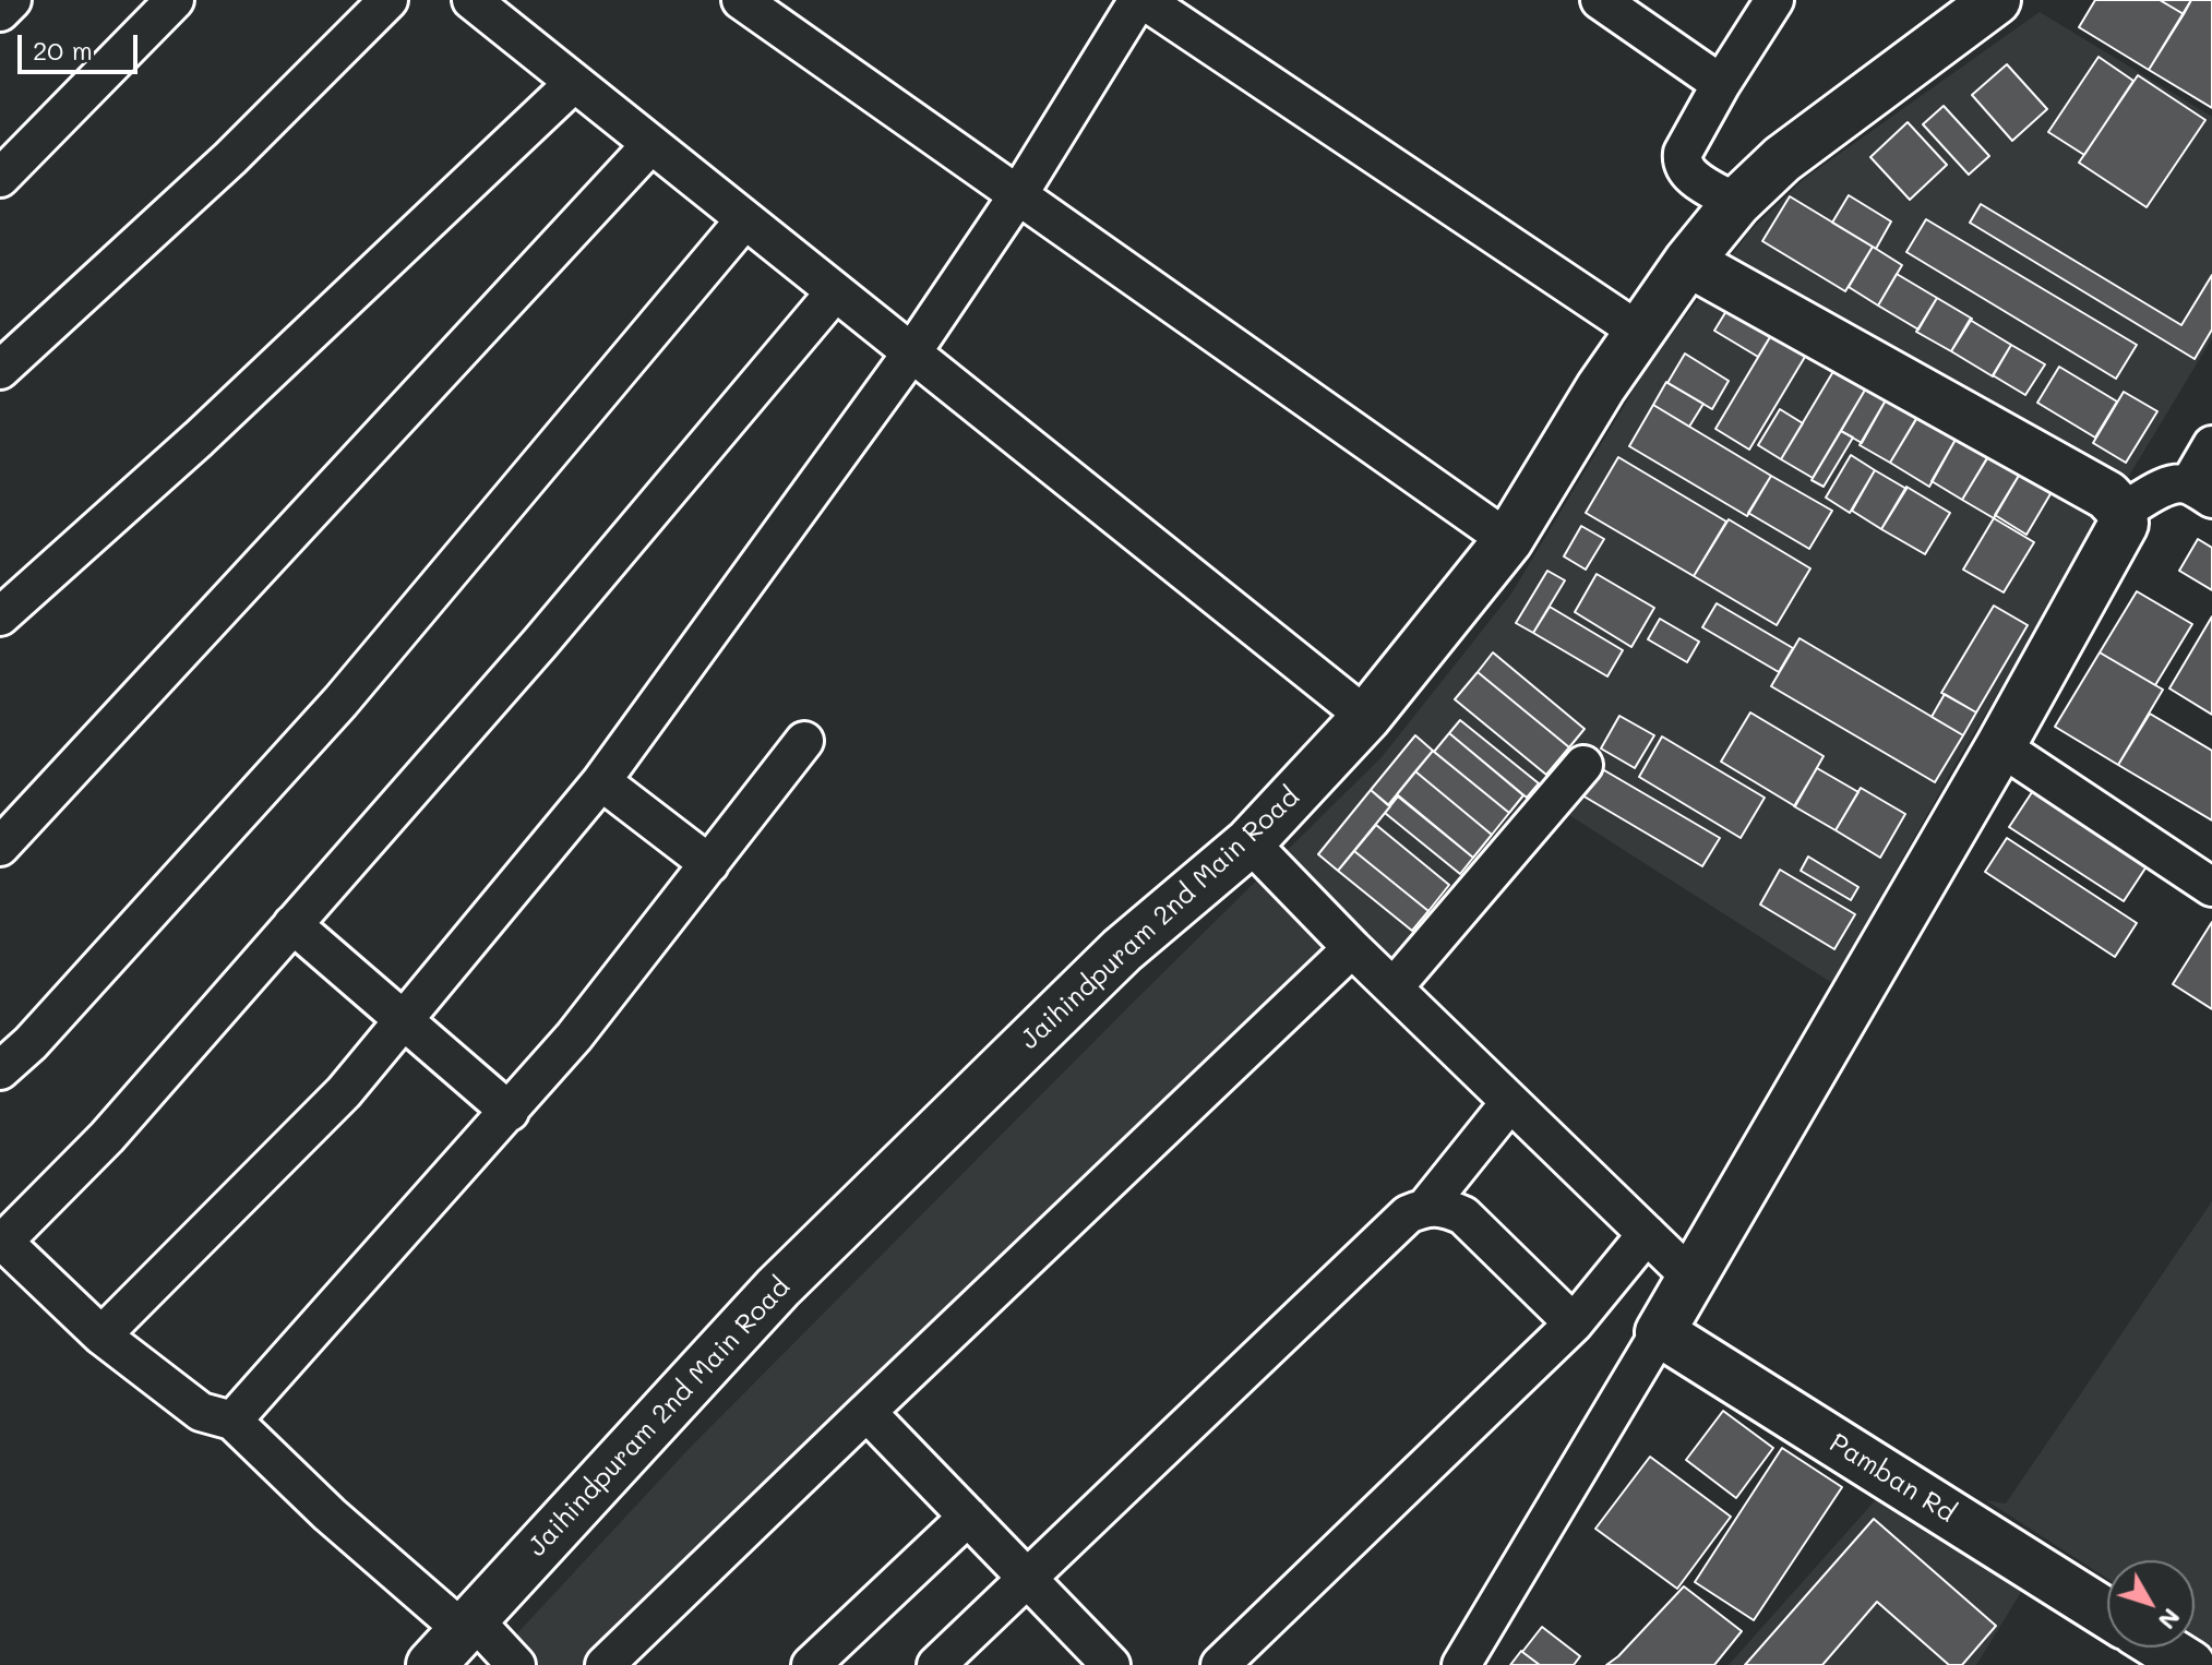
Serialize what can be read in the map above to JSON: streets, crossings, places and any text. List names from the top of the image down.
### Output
{
  "streets": {
    "street": ["Jaihindpuram 2nd Main Road", "Pamban Rd"]
  },
  "scale_bar": "20 m",
  "north": "bottom right"
}
